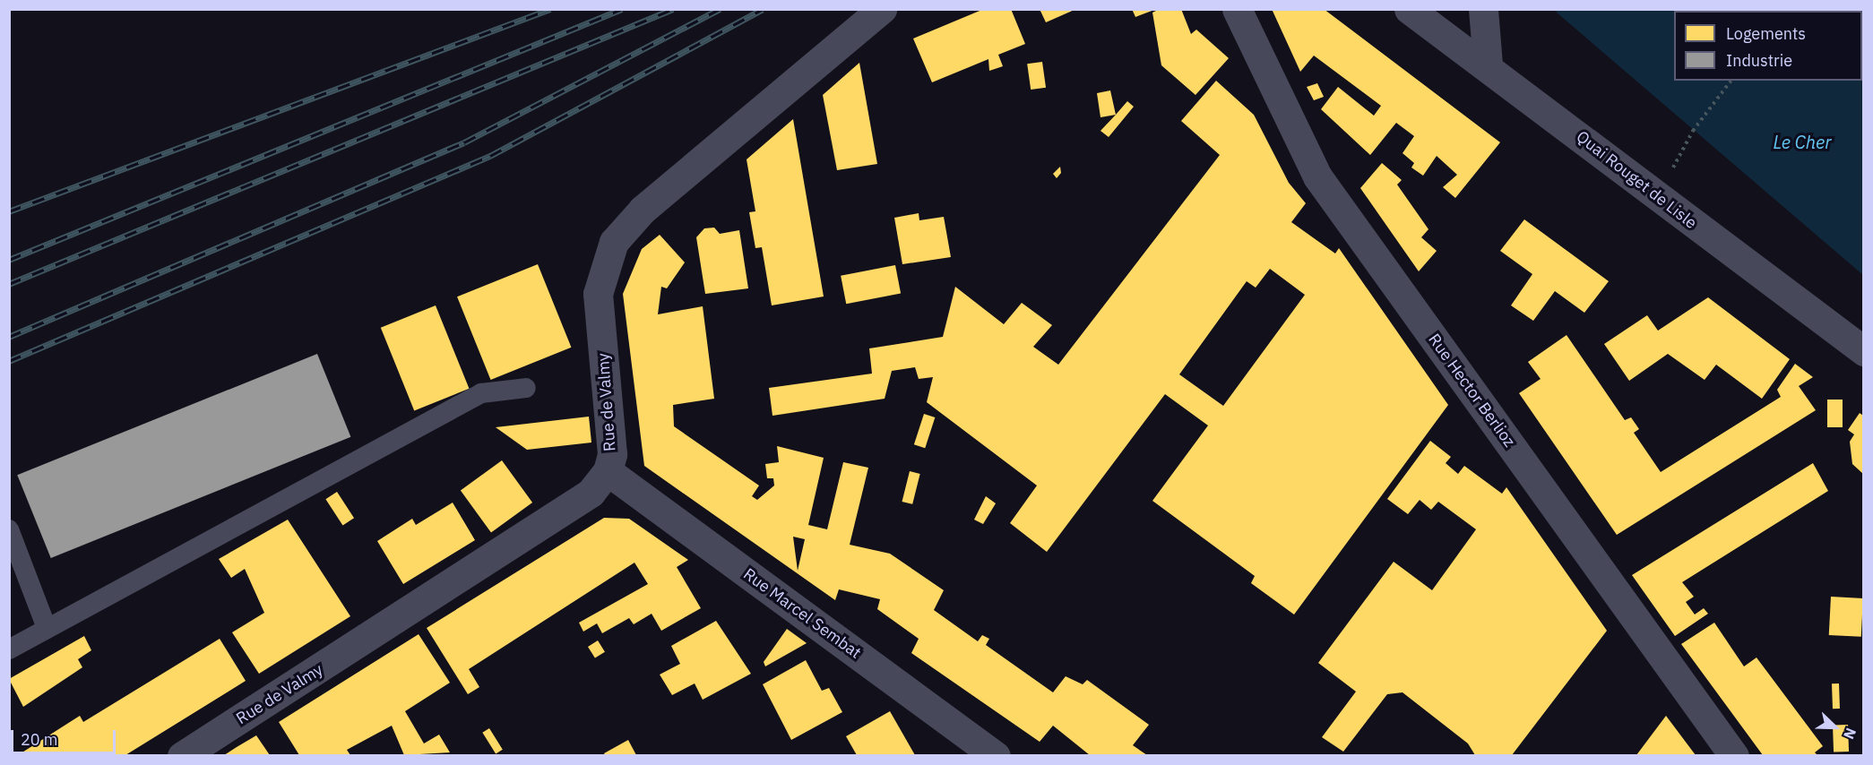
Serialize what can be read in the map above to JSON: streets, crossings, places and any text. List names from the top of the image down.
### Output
{
  "streets": {
    "street": [
      "Quai Rouget de Lisle",
      "Rue Hector Berlioz",
      "Rue de Valmy",
      "Rue Marcel Sembat"
    ]
  },
  "crossings": [
    ["Rue de Valmy", "Rue Marcel Sembat"]
  ],
  "water": ["Le Cher"],
  "legend": ["Logements", "Industrie"],
  "scale_bar": "20 m",
  "north": "bottom right"
}
